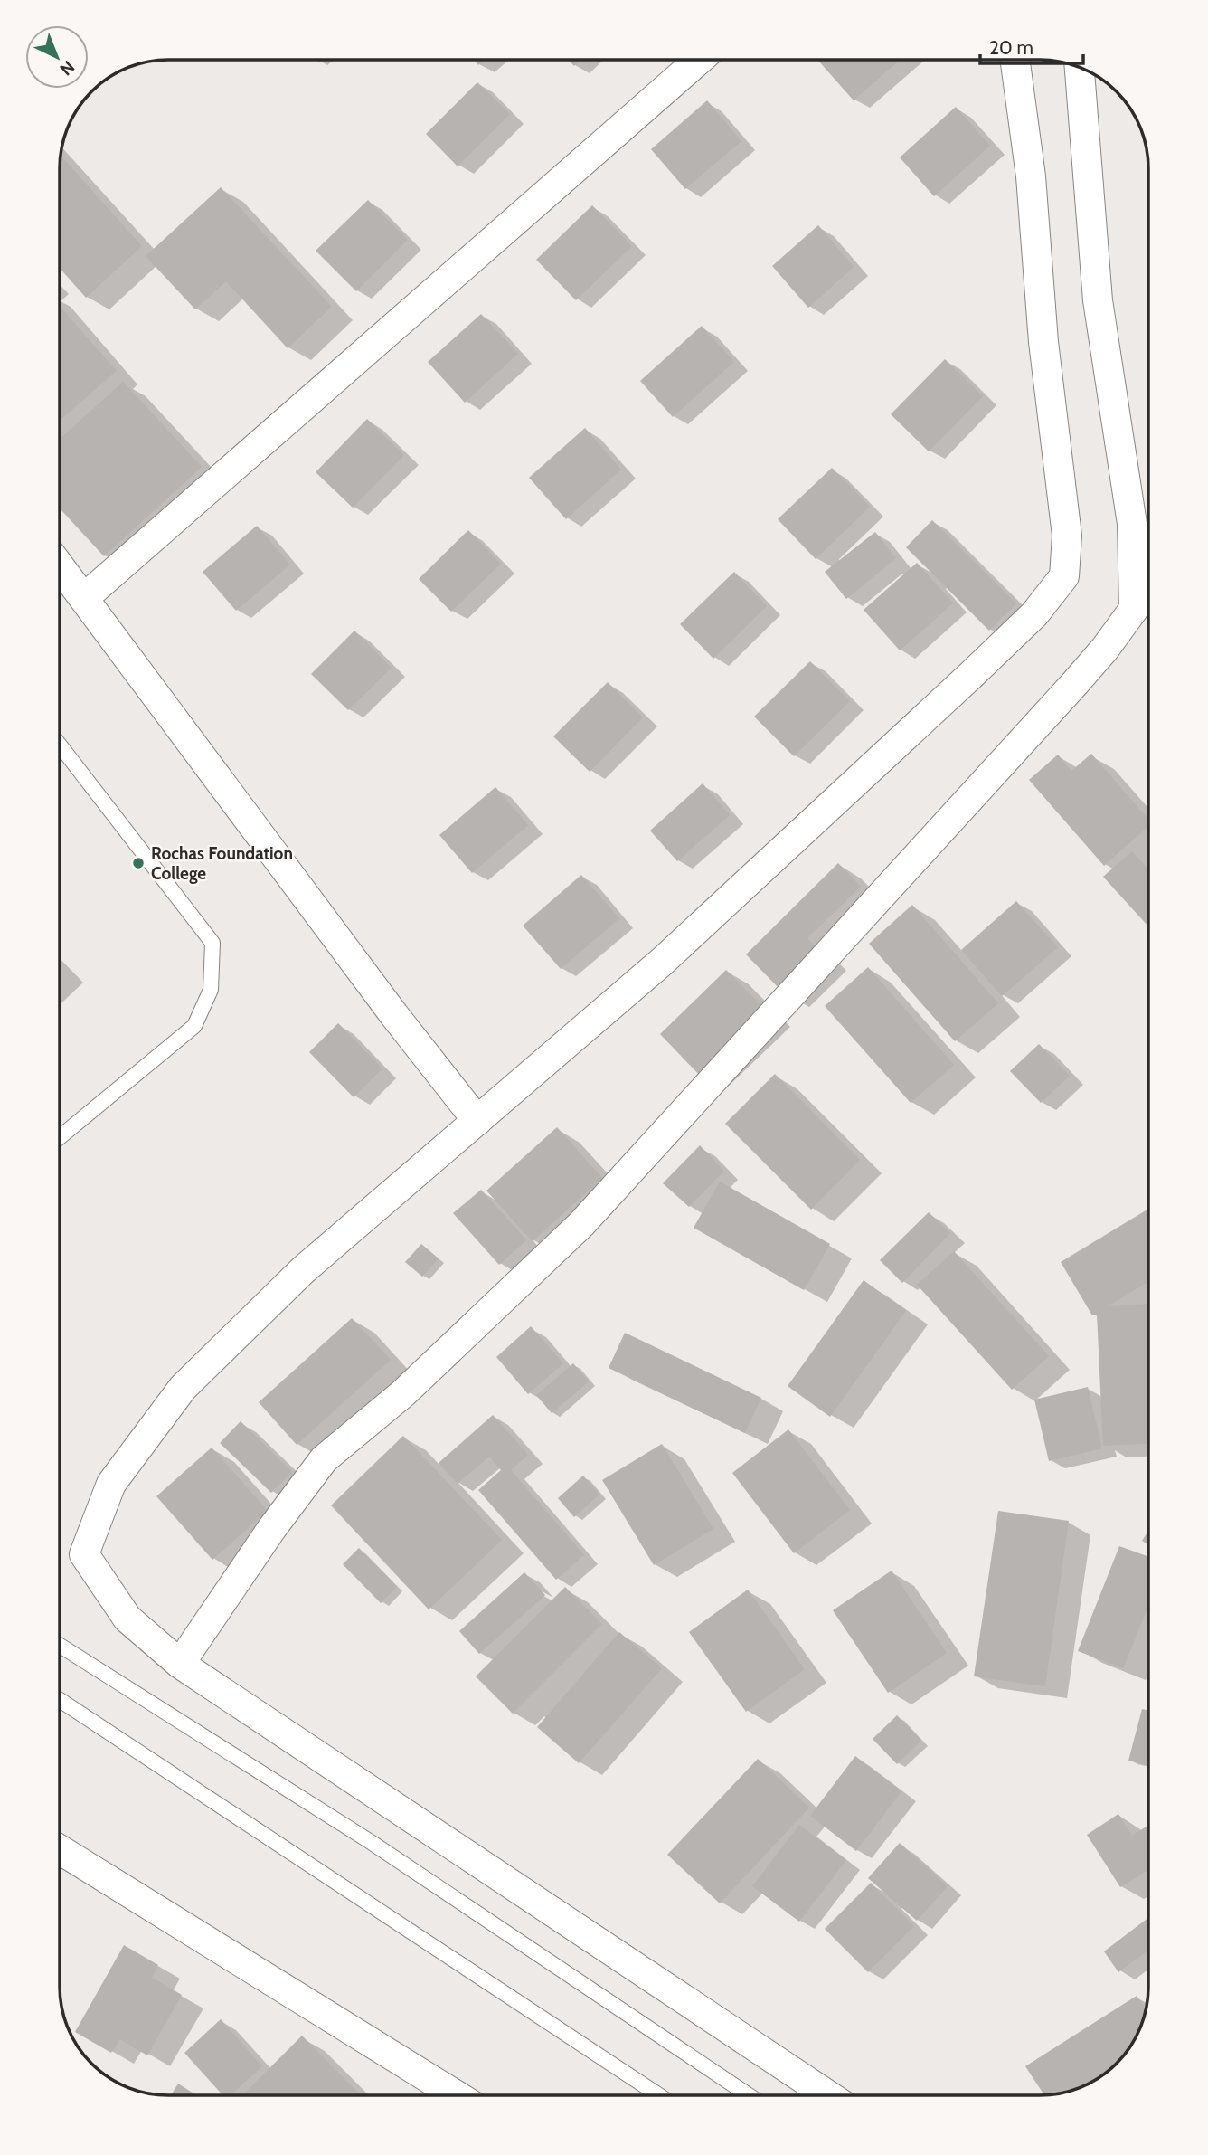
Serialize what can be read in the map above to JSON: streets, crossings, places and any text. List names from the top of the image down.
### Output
{
  "places": ["Rochas Foundation College"],
  "scale_bar": "20 m",
  "north": "bottom right"
}
